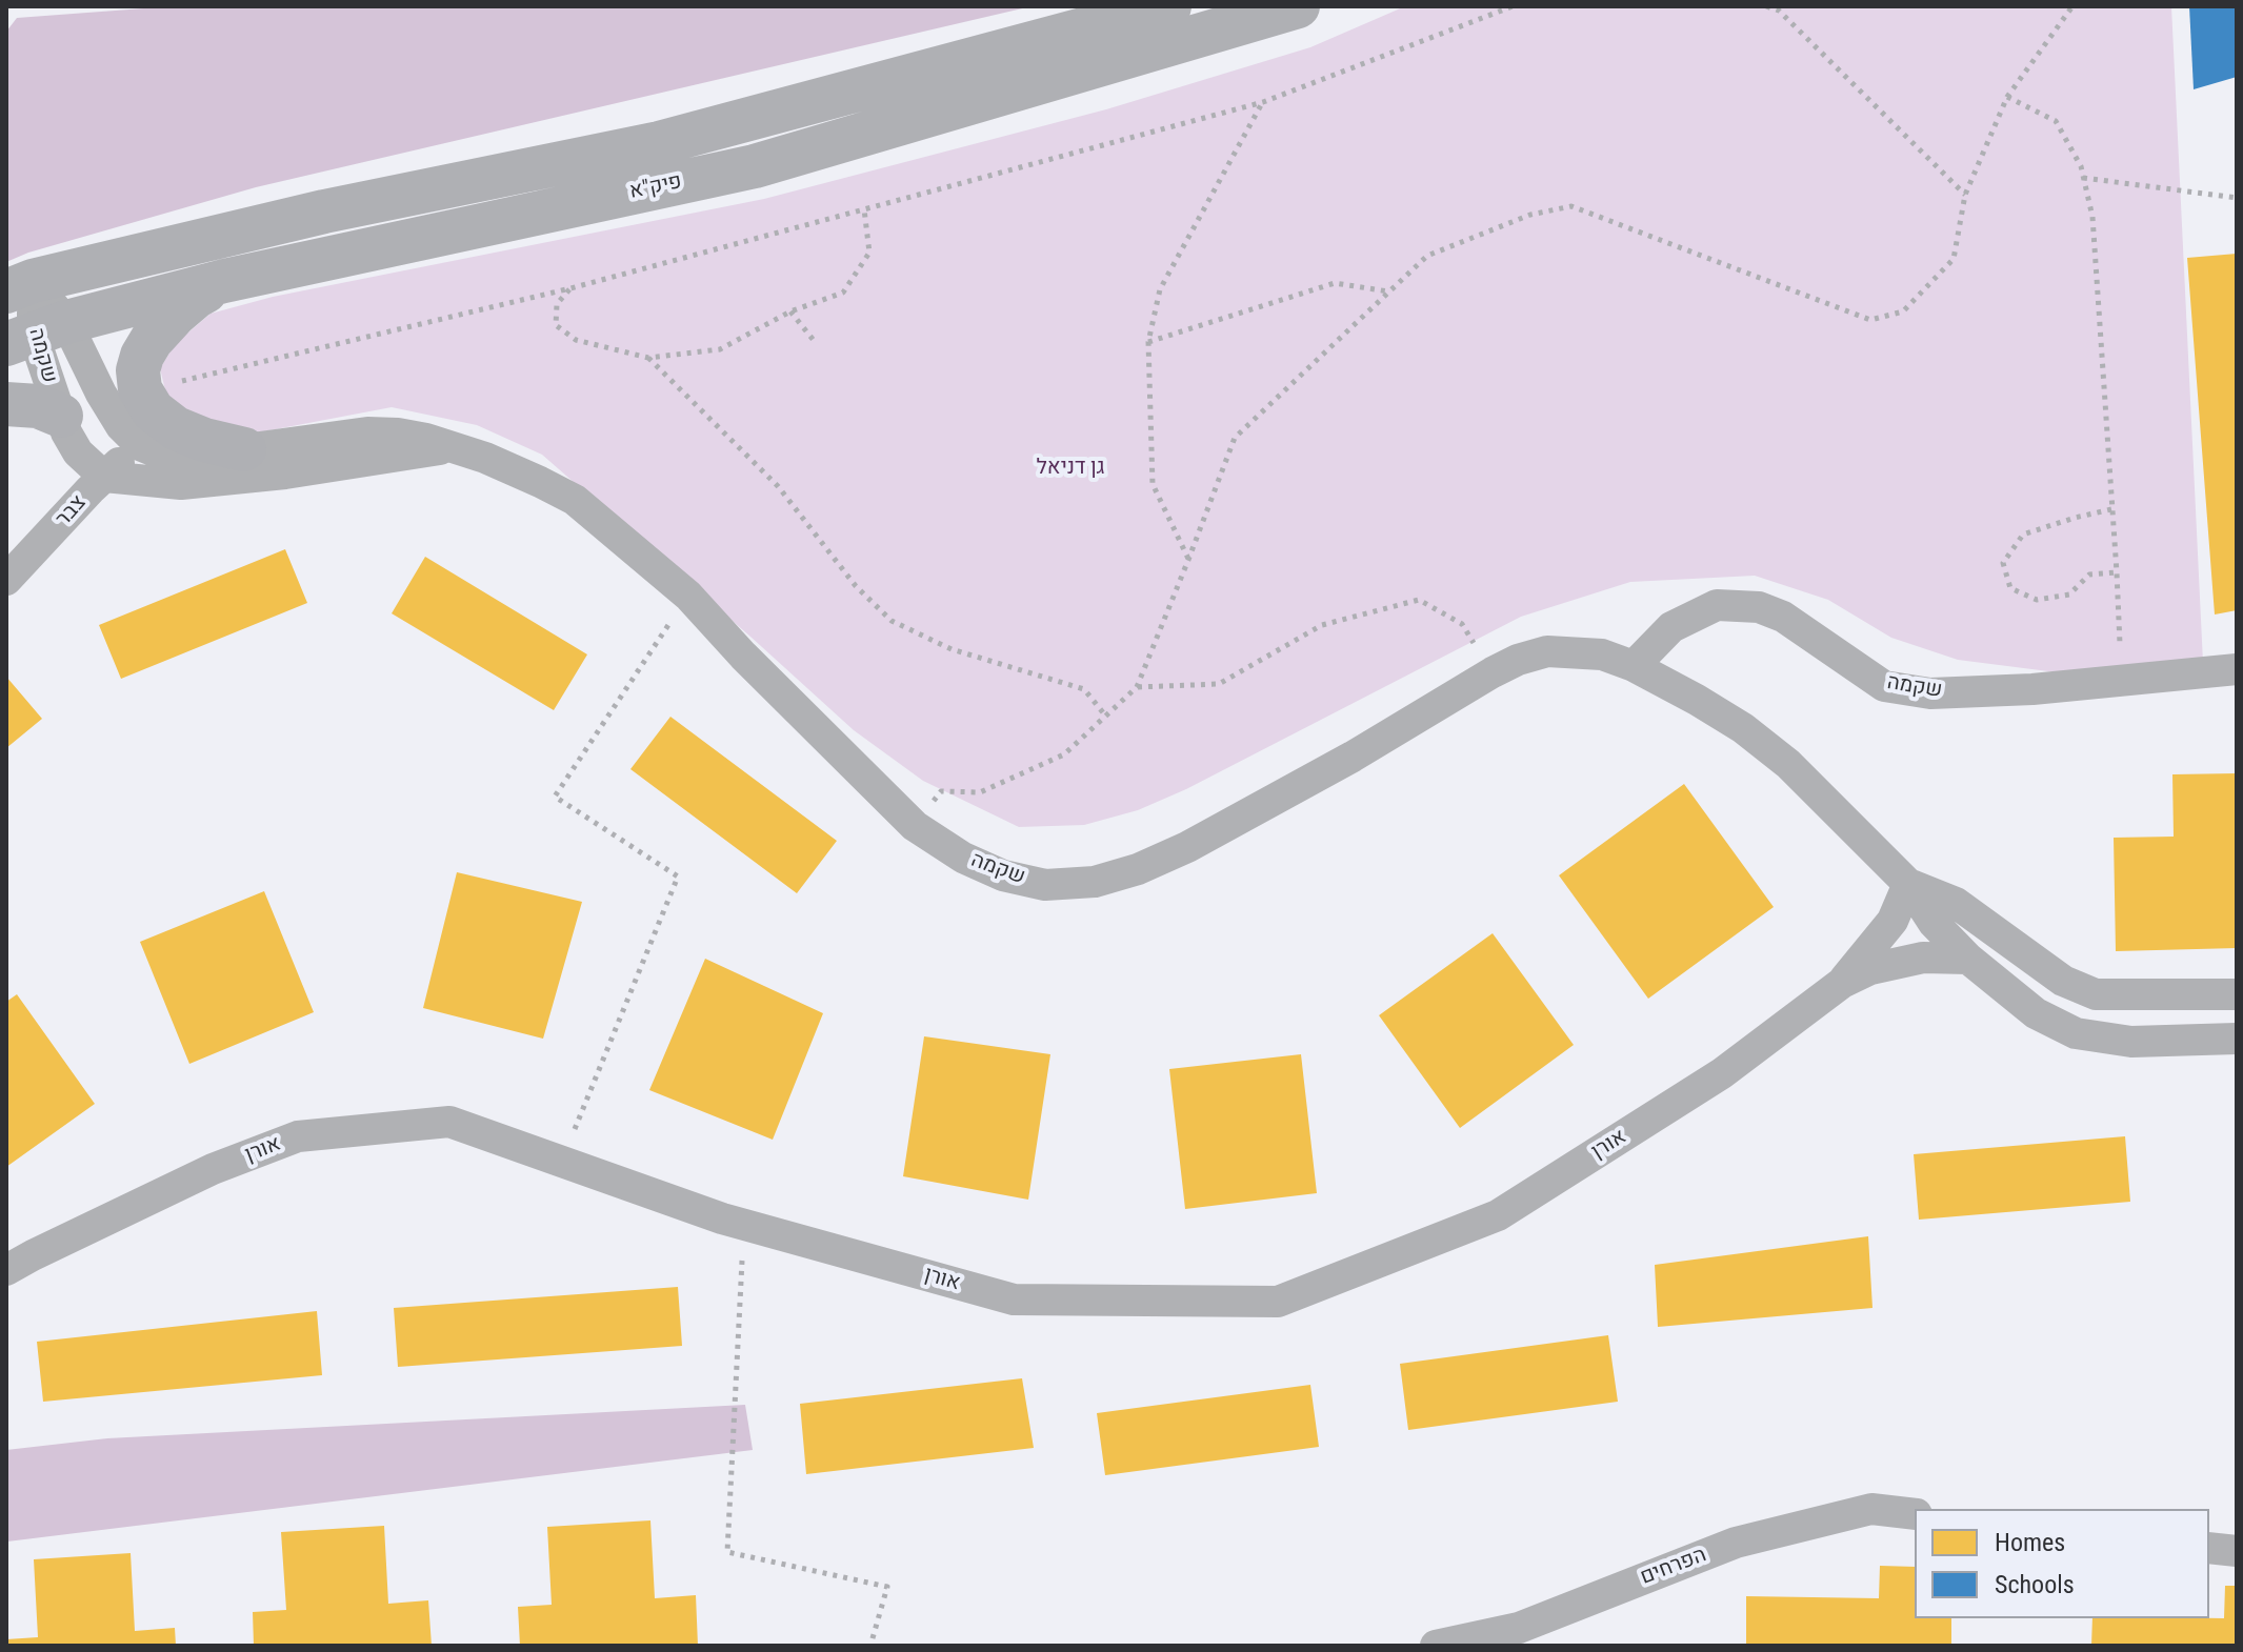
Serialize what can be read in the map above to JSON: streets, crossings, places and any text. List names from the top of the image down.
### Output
{
  "streets": {
    "main road": ["פיק\"א"],
    "street": [
      "שקמה",
      "צבר",
      "אורן",
      "הפרחים"
    ]
  },
  "crossings": [
    ["פיק\"א", "שקמה"],
    ["שקמה", "צבר"],
    ["שקמה", "אורן"]
  ],
  "parks": ["גן דניאל"],
  "legend": ["Homes", "Schools"]
}
